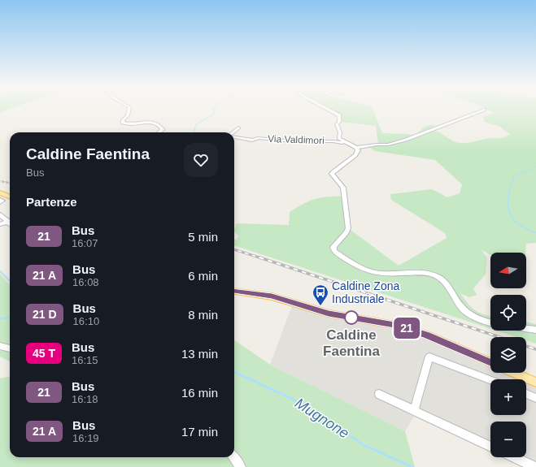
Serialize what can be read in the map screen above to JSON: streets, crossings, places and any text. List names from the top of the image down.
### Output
{
  "streets": {
    "street": ["Via Valdimori"]
  },
  "water": ["Mugnone"],
  "places": {
    "bus stop": ["Caldine Zona Industriale"],
    "other": ["Caldine Faentina"]
  },
  "lines": ["bus line 21"],
  "north": "left",
  "page": {
    "on_map": "21",
    "heading": [
      ["Caldine Faentina", "Bus"],
      "Partenze"
    ],
    "list": [
      {
        "mark": "21",
        "name": "Bus",
        "note": "16:07",
        "value": "5 min"
      },
      {
        "mark": "21 A",
        "name": "Bus",
        "note": "16:08",
        "value": "6 min"
      },
      {
        "mark": "21 D",
        "name": "Bus",
        "note": "16:10",
        "value": "8 min"
      },
      {
        "mark": "45 T",
        "name": "Bus",
        "note": "16:15",
        "value": "13 min"
      },
      {
        "mark": "21",
        "name": "Bus",
        "note": "16:18",
        "value": "16 min"
      },
      {
        "mark": "21 A",
        "name": "Bus",
        "note": "16:19",
        "value": "17 min"
      }
    ],
    "map_buttons": ["+", "−"]
  }
}
